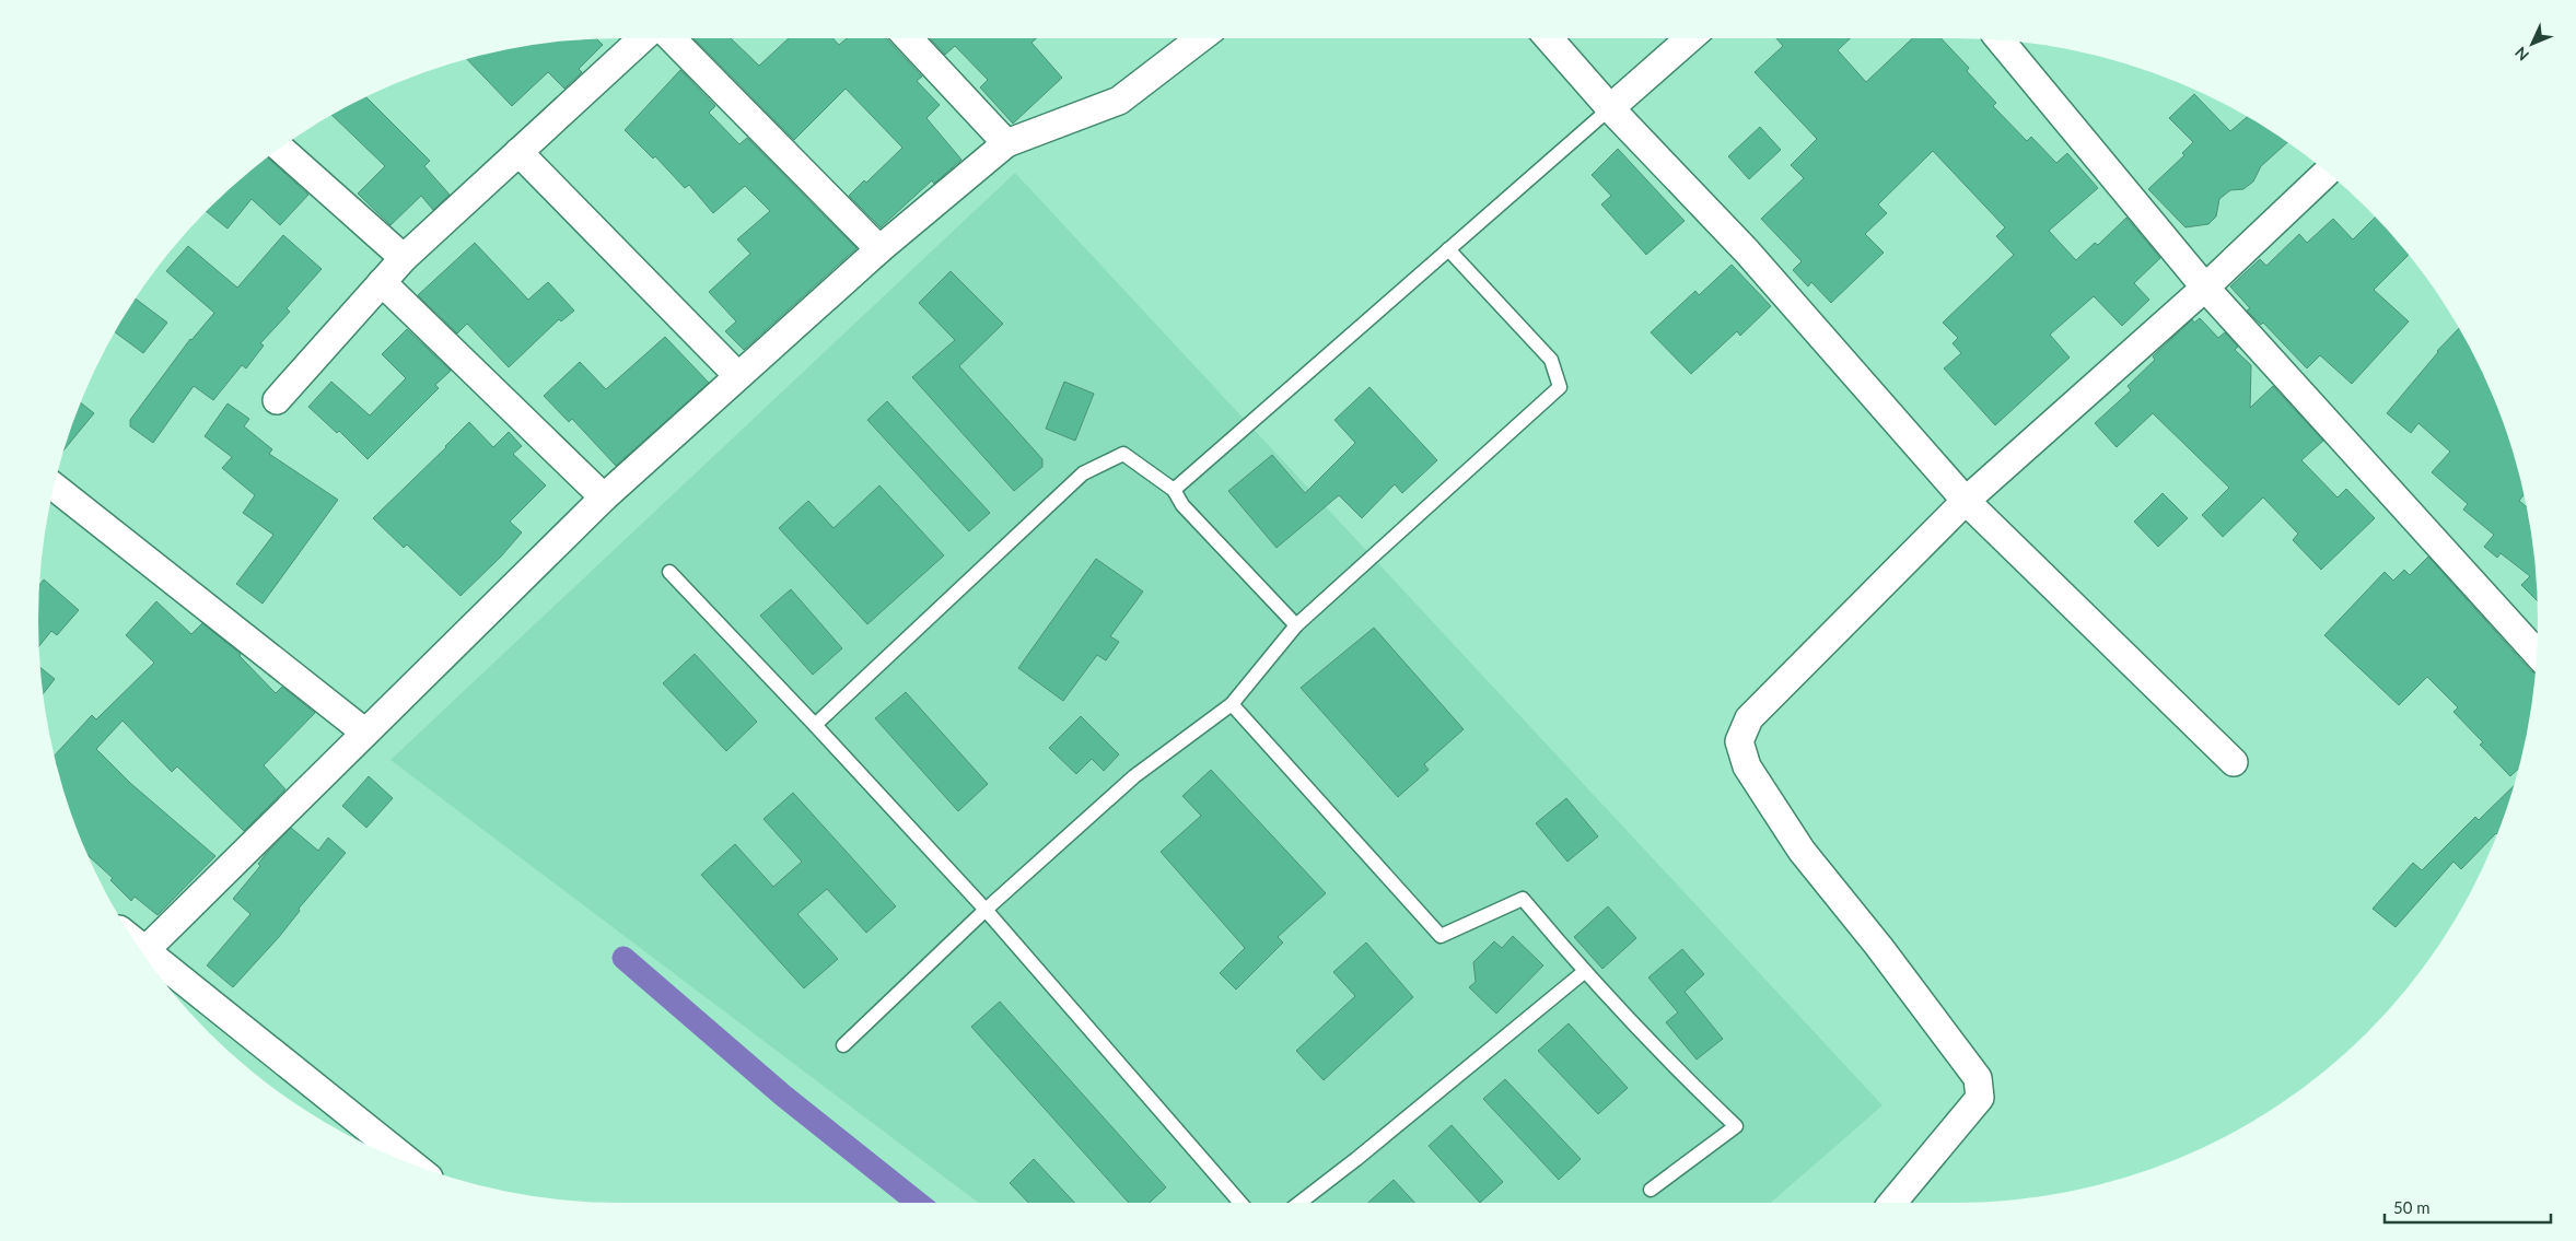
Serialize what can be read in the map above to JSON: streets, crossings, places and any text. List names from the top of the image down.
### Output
{
  "scale_bar": "50 m",
  "north": "bottom left"
}
